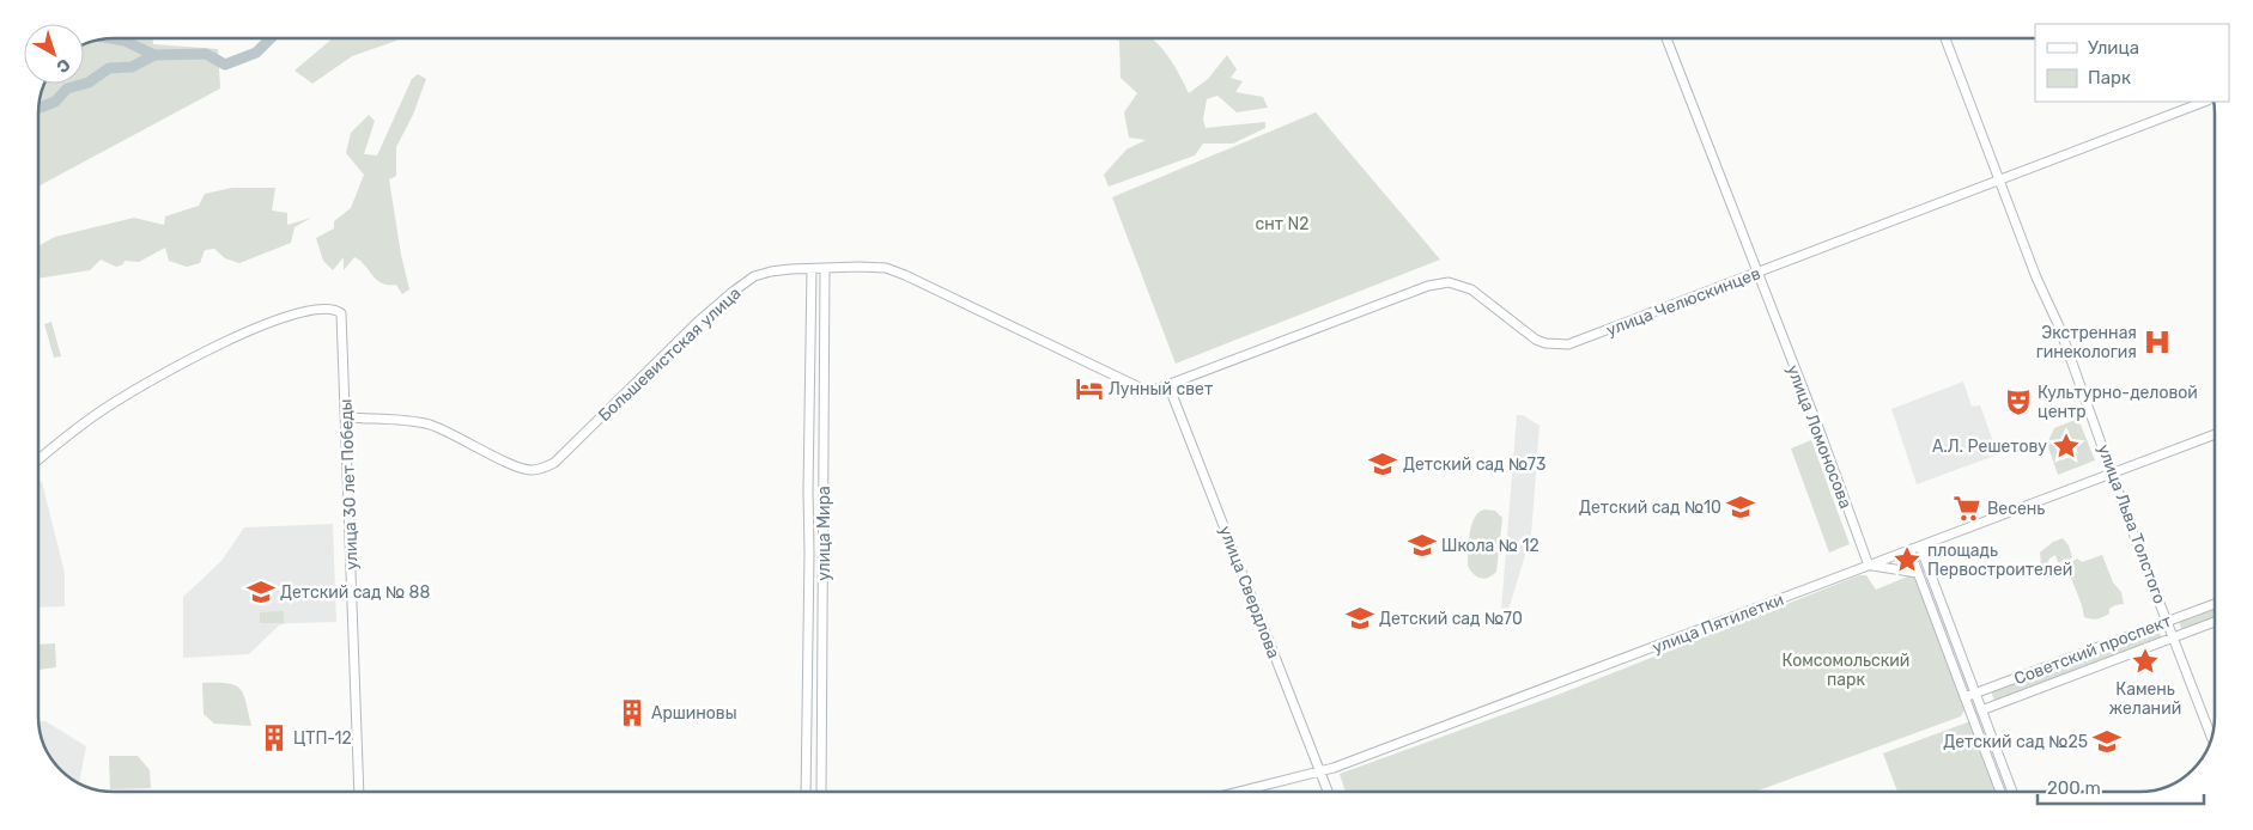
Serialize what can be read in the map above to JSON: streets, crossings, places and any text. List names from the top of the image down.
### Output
{
  "streets": {
    "street": [
      "улица Челюскинцев",
      "Большевистская улица",
      "улица Ломоносова",
      "улица 30 лет Победы",
      "улица Льва Толстого",
      "улица Мира",
      "улица Свердлова",
      "улица Пятилетки",
      "Советский проспект"
    ]
  },
  "crossings": [
    ["улица Челюскинцев", "Большевистская улица"],
    ["улица Челюскинцев", "улица Ломоносова"],
    ["улица Челюскинцев", "улица Льва Толстого"],
    ["улица Челюскинцев", "улица Свердлова"],
    ["Большевистская улица", "улица 30 лет Победы"],
    ["Большевистская улица", "улица Мира"],
    ["Большевистская улица", "улица Свердлова"],
    ["улица Ломоносова", "улица Пятилетки"],
    ["улица Льва Толстого", "улица Пятилетки"],
    ["улица Льва Толстого", "Советский проспект"],
    ["улица Свердлова", "улица Пятилетки"]
  ],
  "parks": ["снт N2", "Комсомольский парк"],
  "places": {
    "hospital": ["Экстренная гинекология"],
    "hotel": ["Лунный свет"],
    "theatre": ["Культурно-деловой центр"],
    "place": ["А.Л. Решетову", "площадь Первостроителей", "Камень желаний"],
    "school or university": [
      "Детский сад №73",
      "Детский сад №10",
      "Школа № 12",
      "Детский сад № 88",
      "Детский сад №70",
      "Детский сад №25"
    ],
    "supermarket": ["Весень"],
    "building": ["Аршиновы", "ЦТП-12"]
  },
  "legend": ["Улица", "Парк"],
  "scale_bar": "200 m",
  "north": "bottom right"
}
